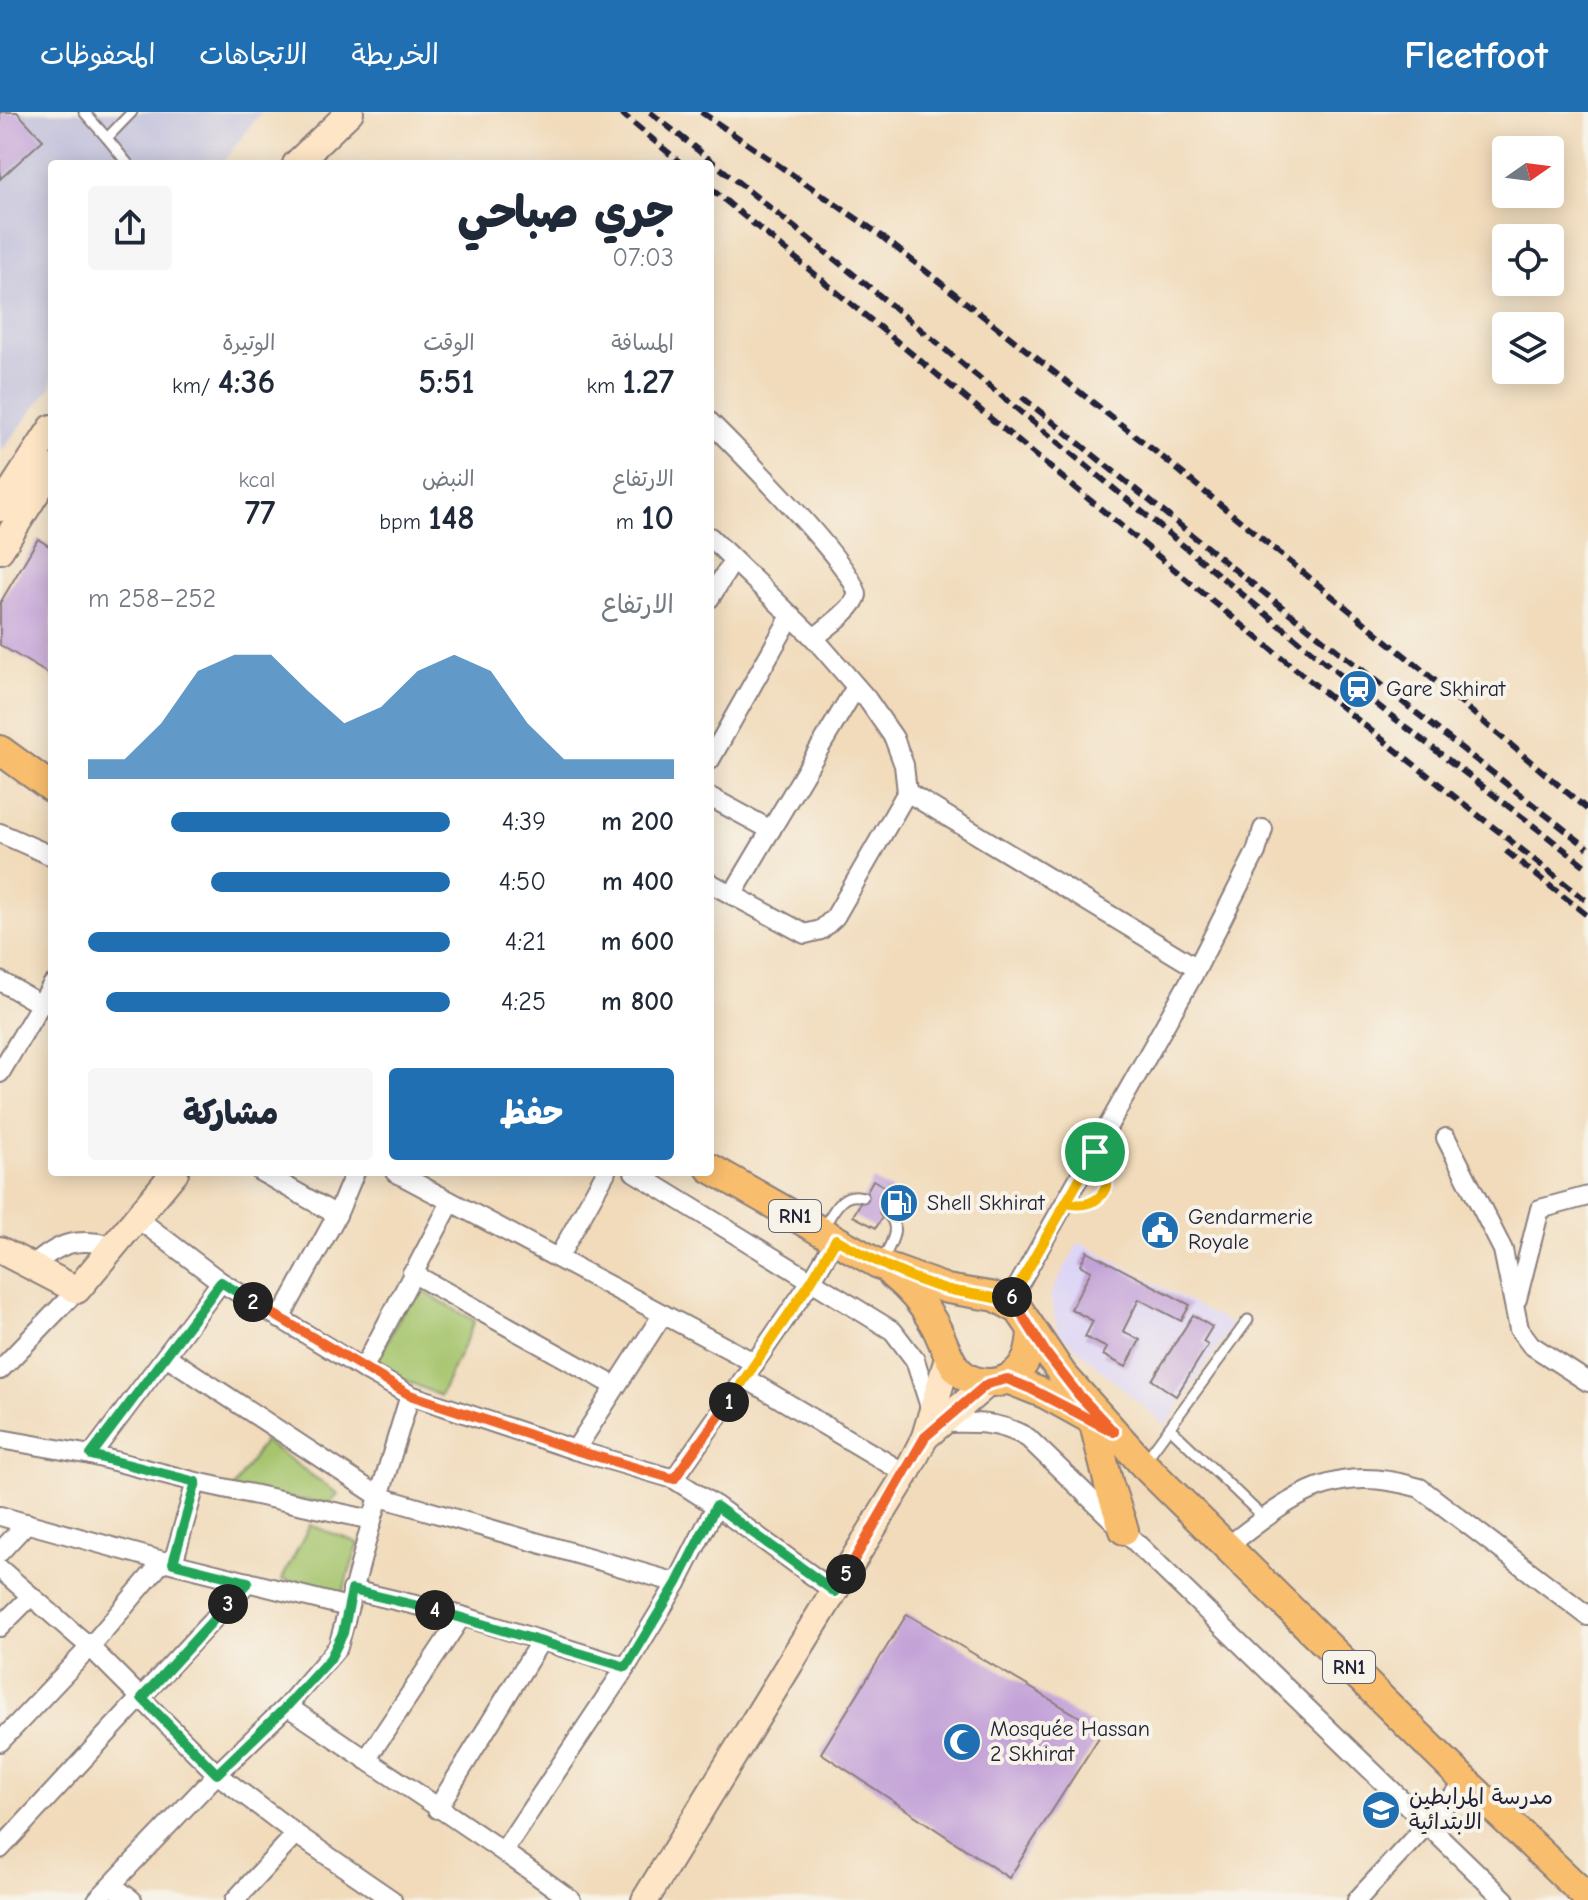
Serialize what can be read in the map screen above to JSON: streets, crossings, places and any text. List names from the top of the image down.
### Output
{
  "streets": {
    "main road": ["RN1"]
  },
  "places": {
    "station": ["Gare Skhirat"],
    "fuel station": ["Shell Skhirat"],
    "public building": ["Gendarmerie Royale"],
    "mosque": ["Mosquée Hassan 2 Skhirat"],
    "school or university": ["مدرسة المرابطين الابتدائية"]
  },
  "north": "right",
  "page": {
    "header": "Fleetfoot",
    "nav": ["الخريطة", "الاتجاهات", "المحفوظات"],
    "heading": ["جري صباحي", "07:03"],
    "stats": [
      ["المسافة", "1.27 km"],
      ["الوقت", "5:51"],
      ["الوتيرة", "4:36 /km"],
      ["الارتفاع", "10 m"],
      ["النبض", "148 bpm"],
      ["kcal", "77"]
    ],
    "chart": ["الارتفاع", "252–258 m"],
    "list": [
      {
        "name": "200 m",
        "note": "4:39"
      },
      {
        "name": "400 m",
        "note": "4:50"
      },
      {
        "name": "600 m",
        "note": "4:21"
      },
      {
        "name": "800 m",
        "note": "4:25"
      }
    ],
    "buttons": ["حفظ", "مشاركة"],
    "pins": [
      "6",
      "2",
      "1",
      "5",
      "3",
      "4"
    ]
  }
}
